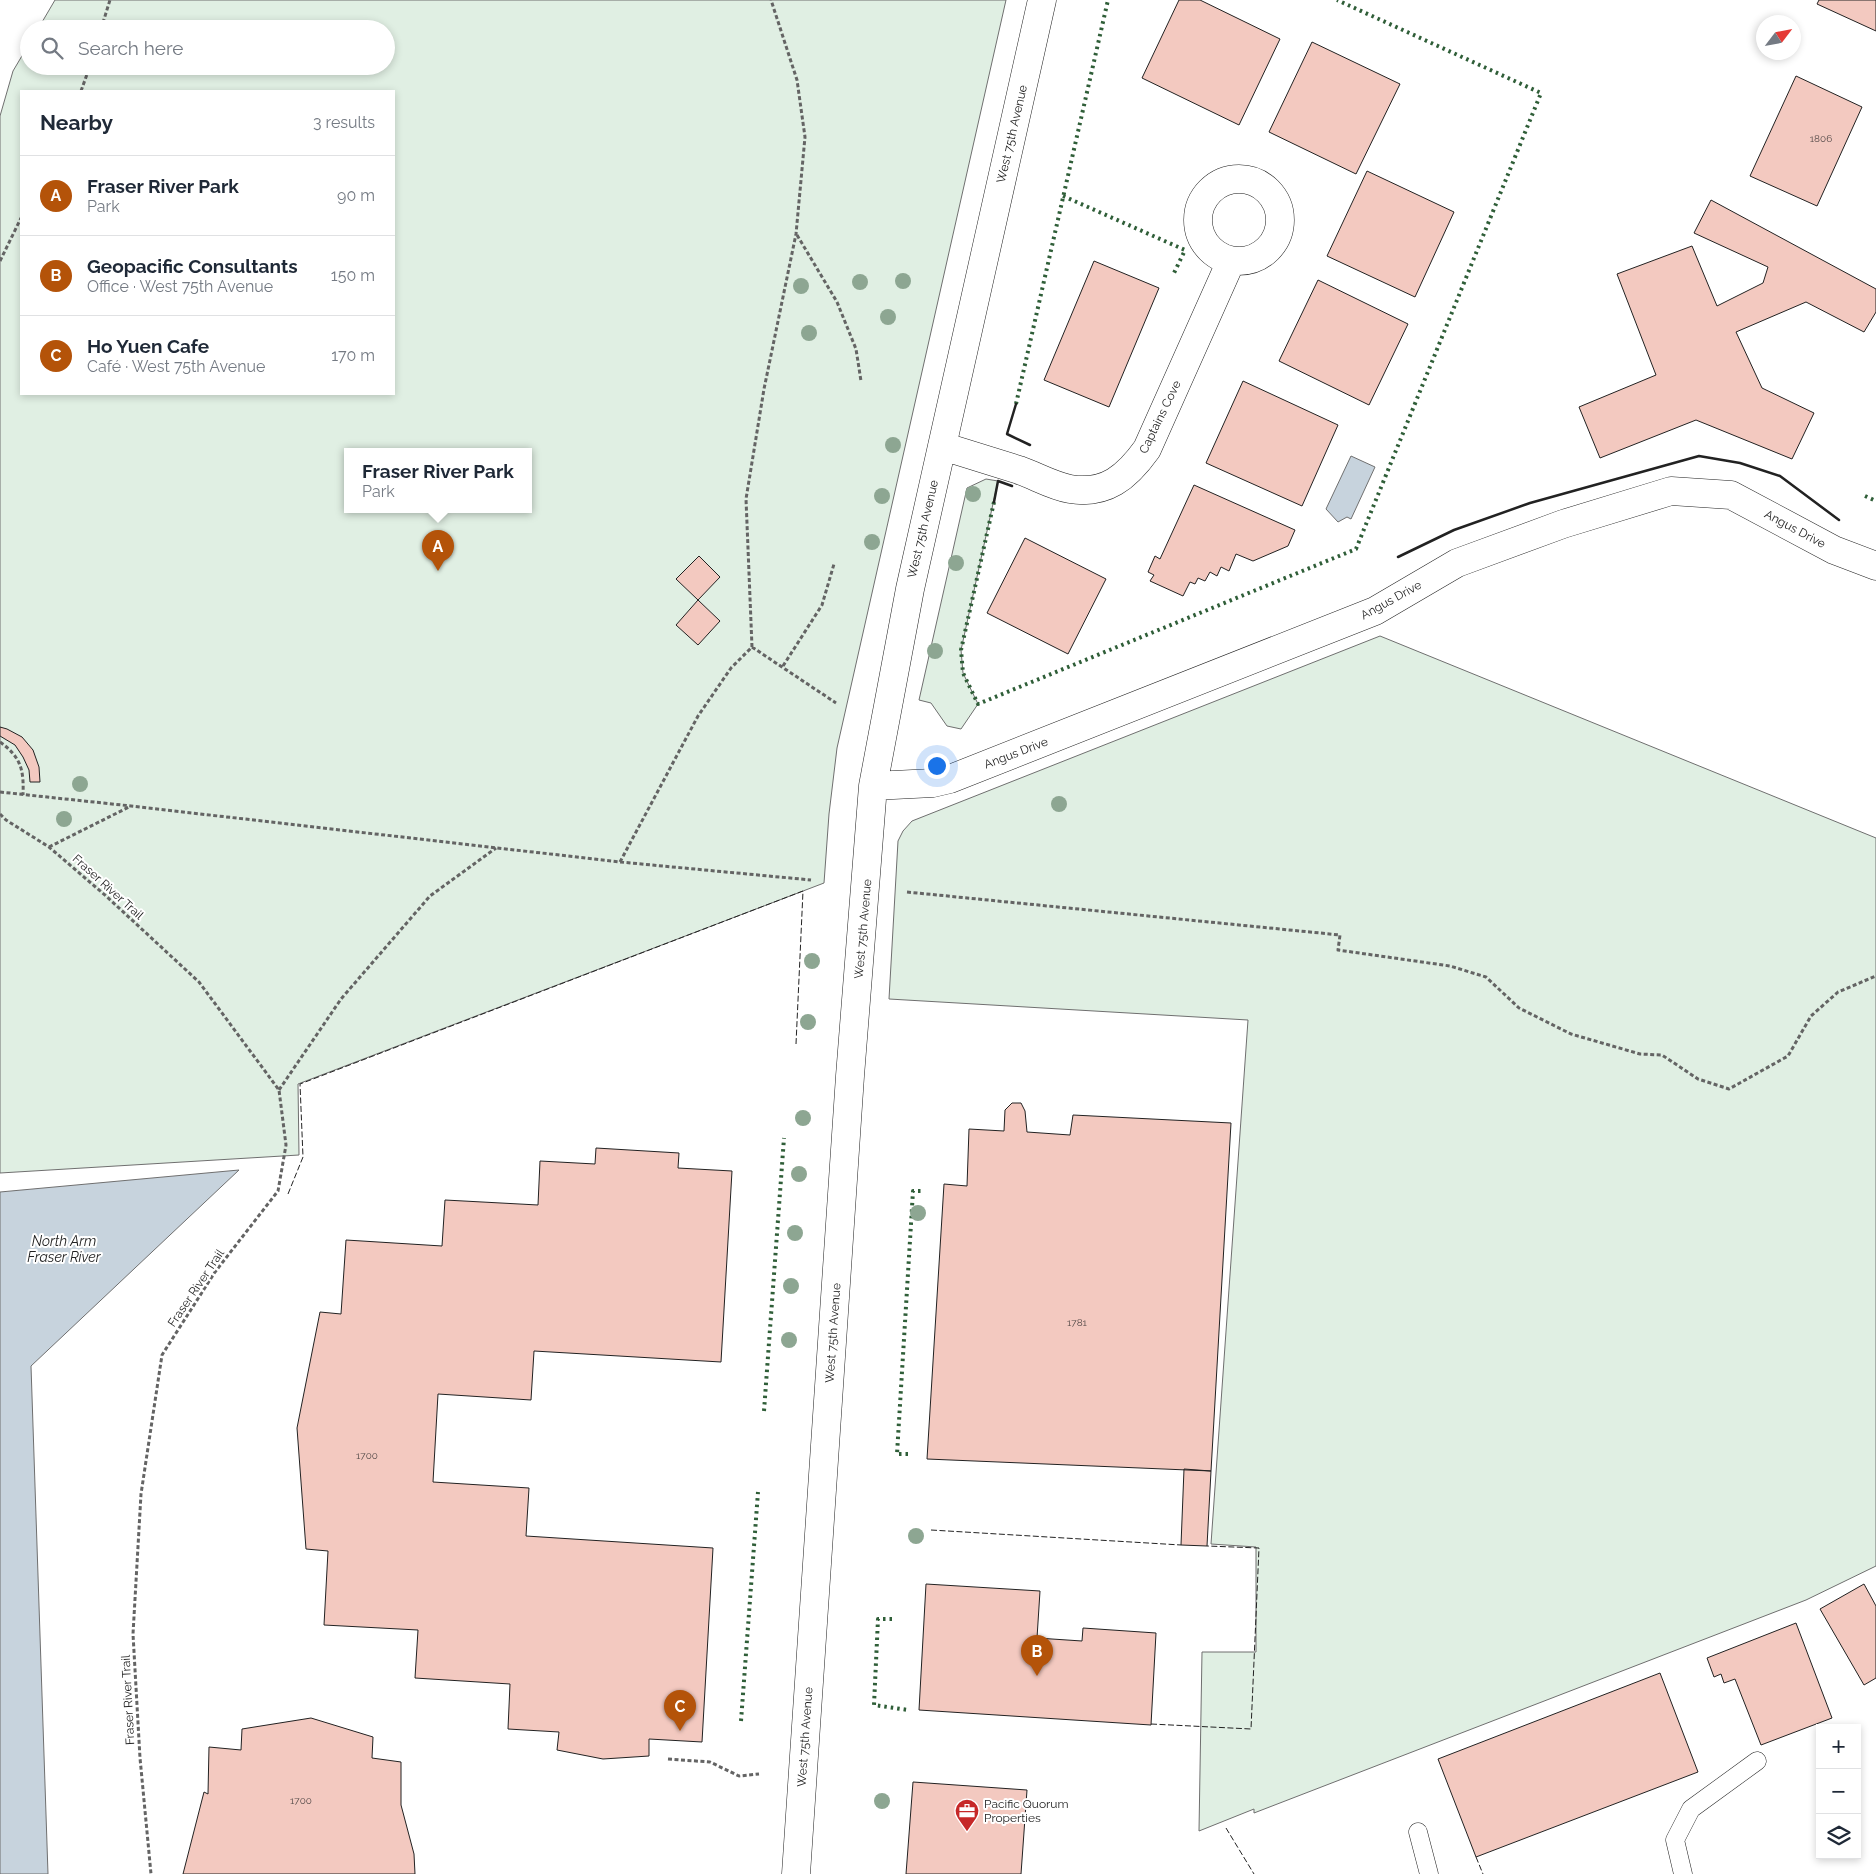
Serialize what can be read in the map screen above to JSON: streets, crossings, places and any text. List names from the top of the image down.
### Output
{
  "streets": {
    "street": ["West 75th Avenue", "Captains Cove", "Angus Drive"],
    "path": ["Fraser River Trail"]
  },
  "crossings": [
    ["West 75th Avenue", "Captains Cove"],
    ["West 75th Avenue", "Angus Drive"]
  ],
  "water": ["North Arm Fraser River"],
  "places": {
    "office": ["Pacific Quorum Properties"]
  },
  "house_numbers": [
    "1806",
    "1781",
    "1700",
    "1700"
  ],
  "north": "top right",
  "page": {
    "search": "Search here",
    "heading": ["Nearby", "3 results"],
    "list": [
      {
        "mark": "A",
        "name": "Fraser River Park",
        "note": "Park",
        "value": "90 m"
      },
      {
        "mark": "B",
        "name": "Geopacific Consultants",
        "note": "Office · West 75th Avenue",
        "value": "150 m"
      },
      {
        "mark": "C",
        "name": "Ho Yuen Cafe",
        "note": "Café · West 75th Avenue",
        "value": "170 m"
      }
    ],
    "popup": ["Fraser River Park", "Park"],
    "pins": ["A", "B", "C"],
    "map_buttons": ["+", "−"]
  }
}
